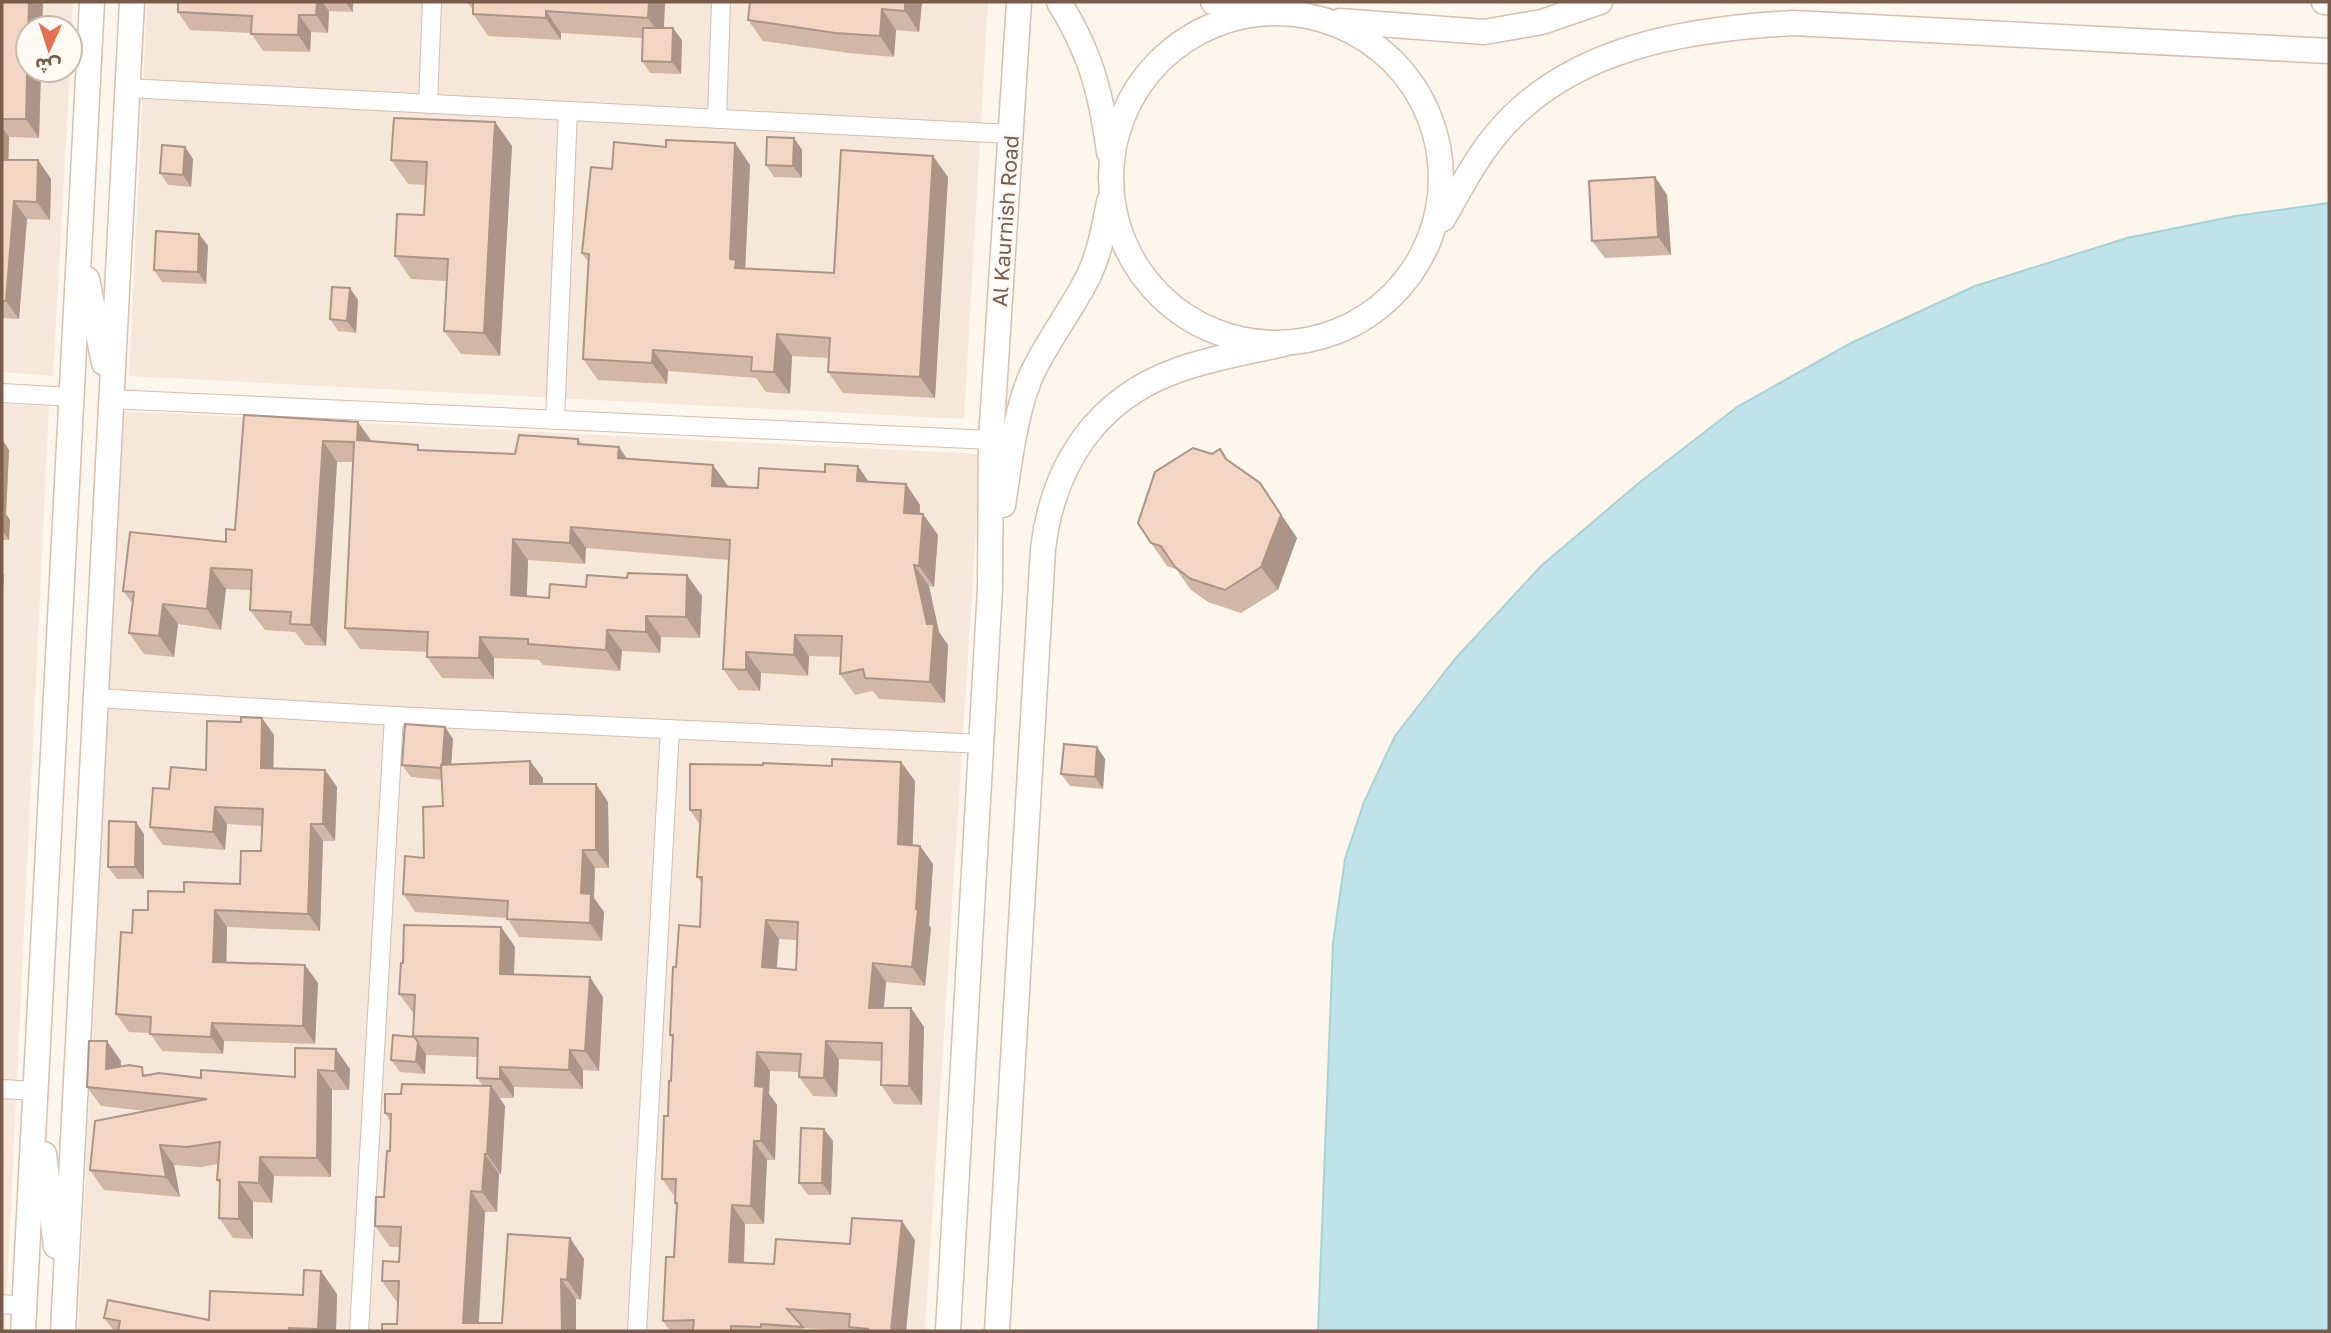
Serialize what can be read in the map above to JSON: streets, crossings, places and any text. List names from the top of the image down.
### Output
{
  "streets": {
    "street": ["Al Kaurnish Road"]
  },
  "north": "bottom"
}
